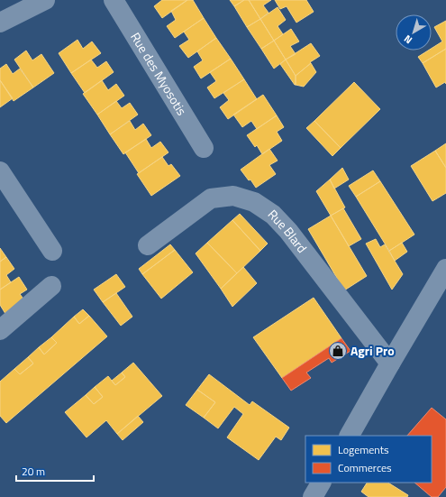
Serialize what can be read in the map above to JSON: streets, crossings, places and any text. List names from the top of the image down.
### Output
{
  "streets": {
    "street": ["Rue des Myosotis", "Rue Blard"]
  },
  "places": {
    "shop": ["Agri Pro"]
  },
  "legend": ["Logements", "Commerces"],
  "scale_bar": "20 m",
  "north": "bottom left"
}
